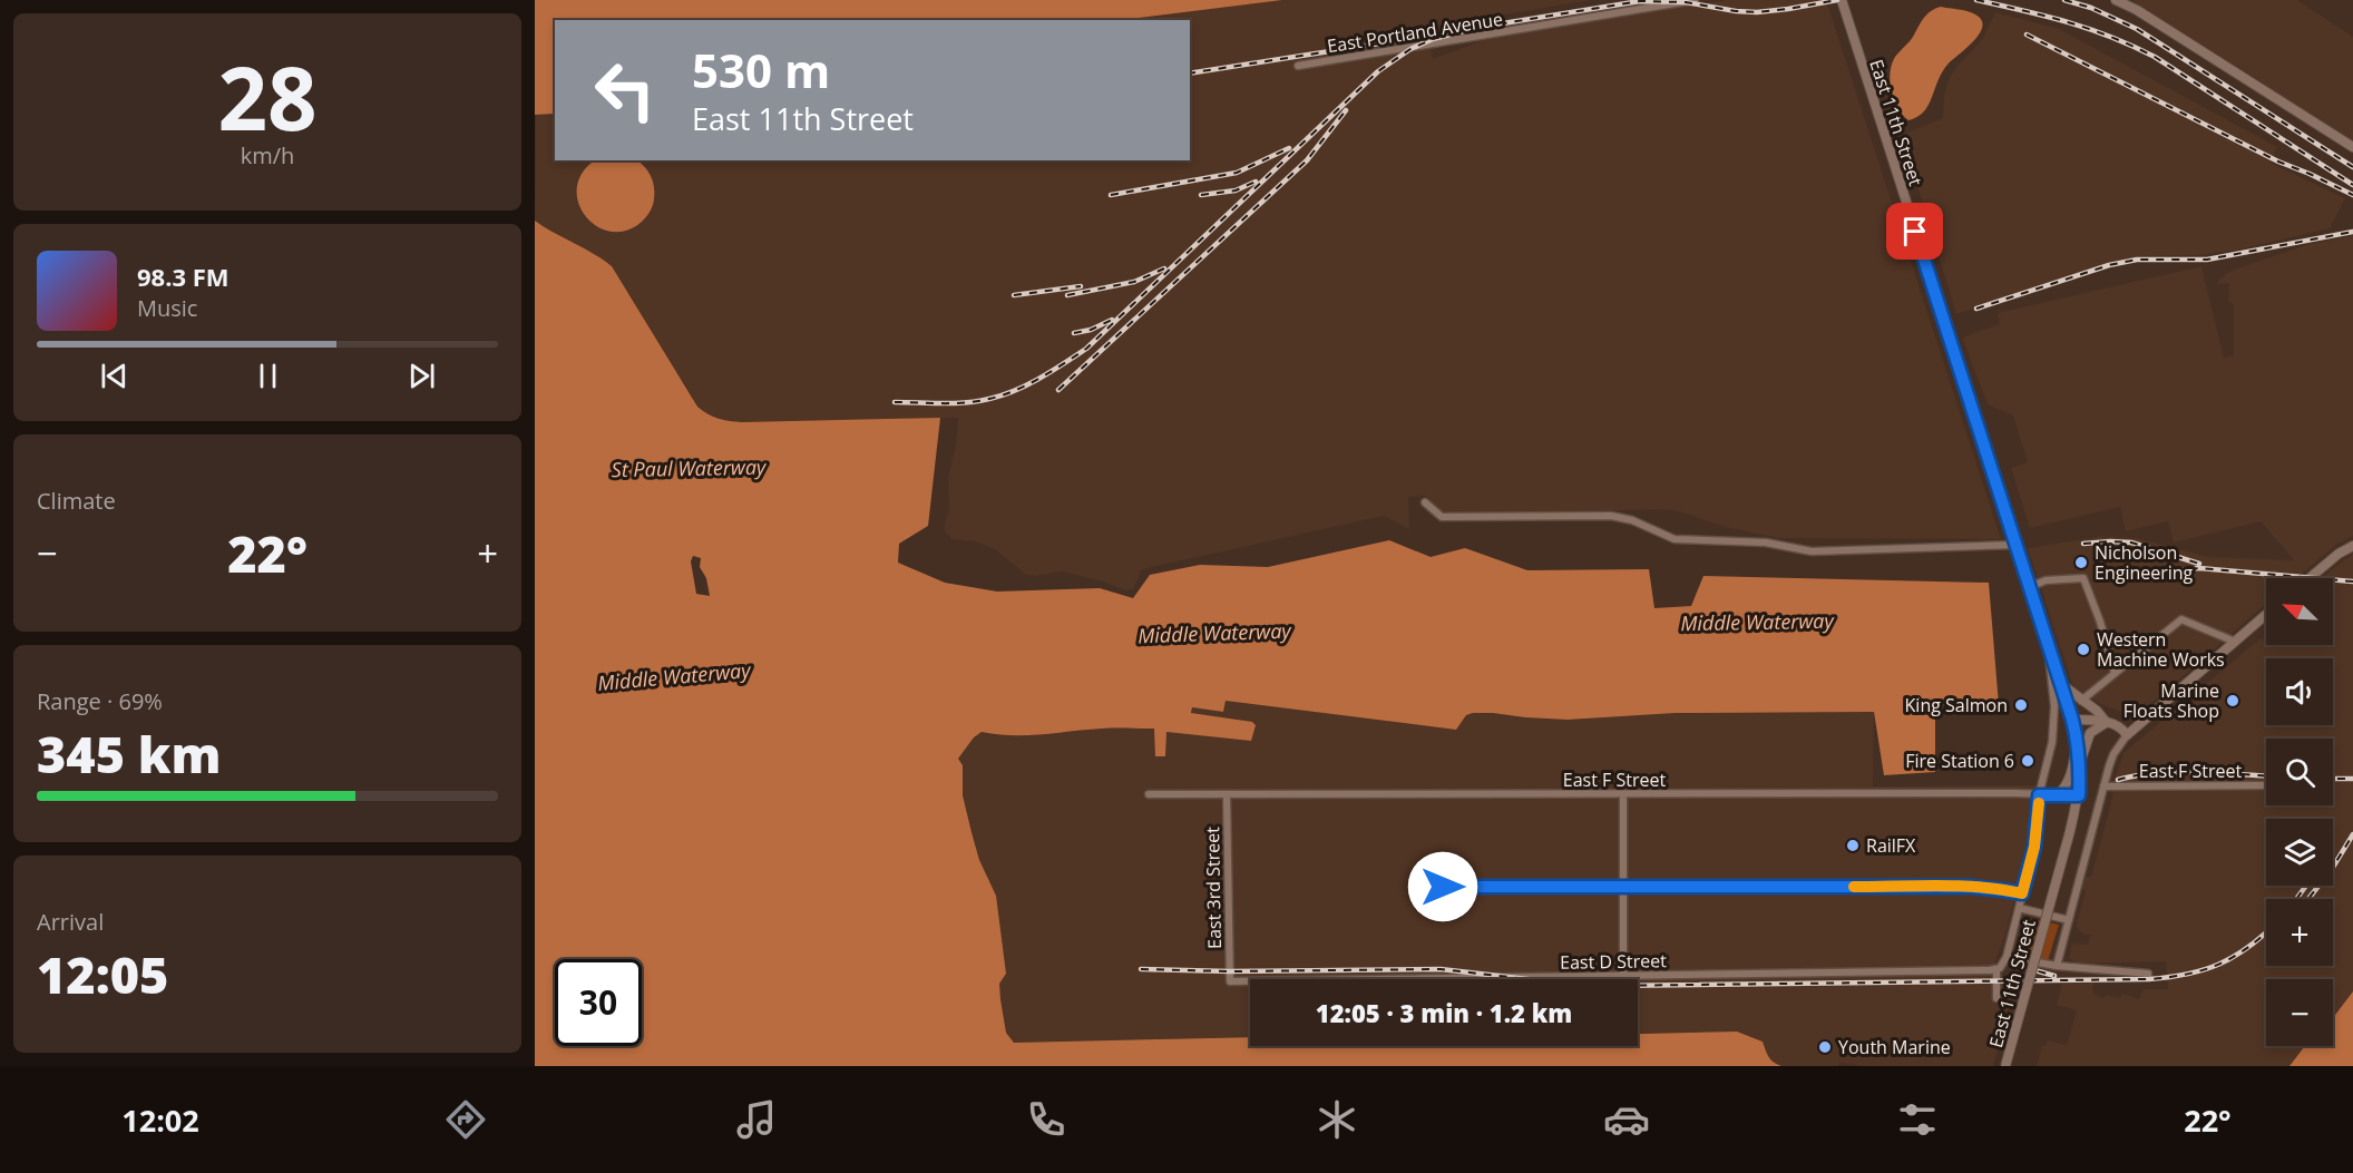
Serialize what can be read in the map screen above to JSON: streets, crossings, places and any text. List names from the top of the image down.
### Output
{
  "streets": {
    "street": [
      "East Portland Avenue",
      "East 11th Street",
      "East F Street",
      "East 3rd Street",
      "East D Street"
    ]
  },
  "crossings": [
    ["East 11th Street", "East F Street"],
    ["East 11th Street", "East D Street"],
    ["East F Street", "East 3rd Street"],
    ["East 3rd Street", "East D Street"]
  ],
  "water": ["St Paul Waterway", "Middle Waterway"],
  "places": [
    "Nicholson Engineering",
    "Western Machine Works",
    "Marine Floats Shop",
    "King Salmon",
    "Fire Station 6",
    "RailFX",
    "Youth Marine"
  ],
  "north": "top left",
  "page": {
    "tile": [
      ["28", "km/h"],
      "Climate",
      ["Range · 69%", "345 km"],
      ["Arrival", "12:05"]
    ],
    "turn": ["530 m", "East 11th Street"],
    "song": ["98.3 FM", "Music"],
    "heat": ["−", "22°", "+"],
    "map_buttons": ["+", "−"],
    "limit": "30",
    "trip": "12:05 · 3 min · 1.2 km",
    "tabs": ["12:02", "22°"]
  }
}
